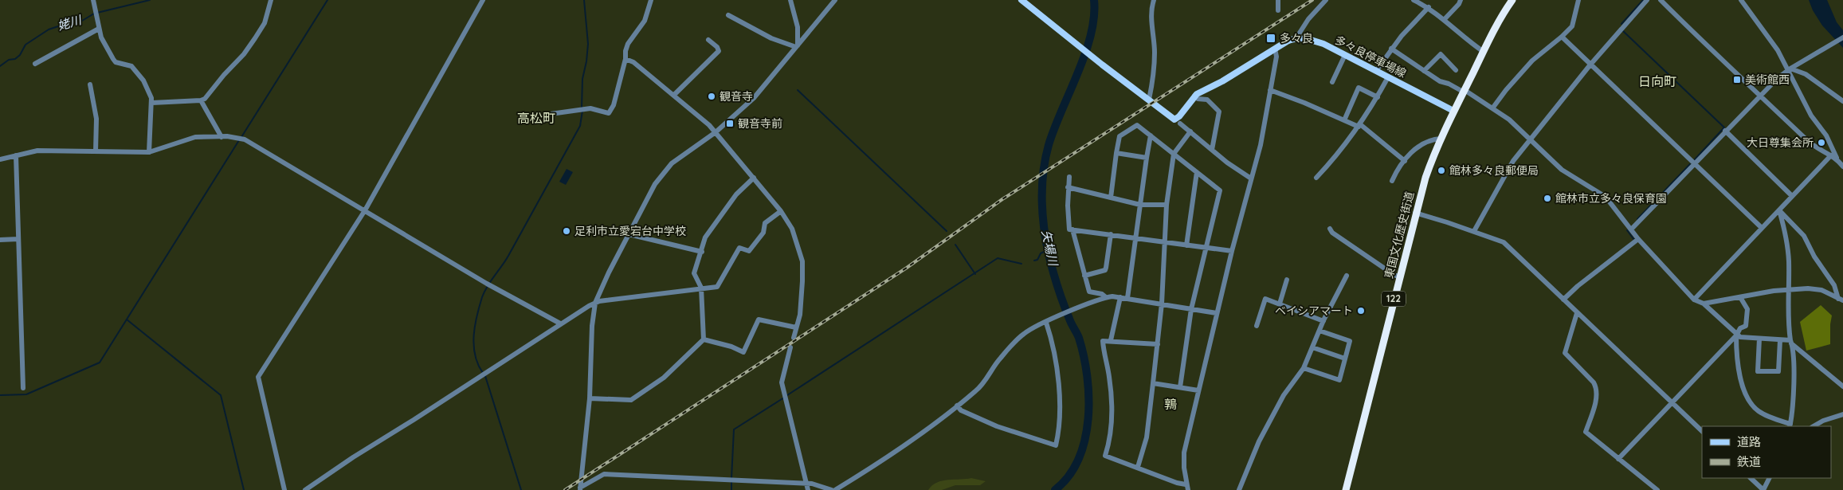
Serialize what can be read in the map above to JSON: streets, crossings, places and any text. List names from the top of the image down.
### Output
{
  "streets": {
    "highway": ["東国文化歴史街道", "122"],
    "main road": ["多々良停車場線"]
  },
  "crossings": [
    ["多々良停車場線", "東国文化歴史街道"]
  ],
  "districts": ["日向町", "高松町", "鶉"],
  "water": ["姥川", "矢場川"],
  "places": {
    "transit": ["多々良", "美術館西", "観音寺前"],
    "other": [
      "観音寺",
      "大日尊集会所",
      "館林多々良郵便局",
      "館林市立多々良保育園",
      "足利市立愛宕台中学校",
      "ベイシアマート"
    ]
  },
  "legend": ["道路", "鉄道"]
}
